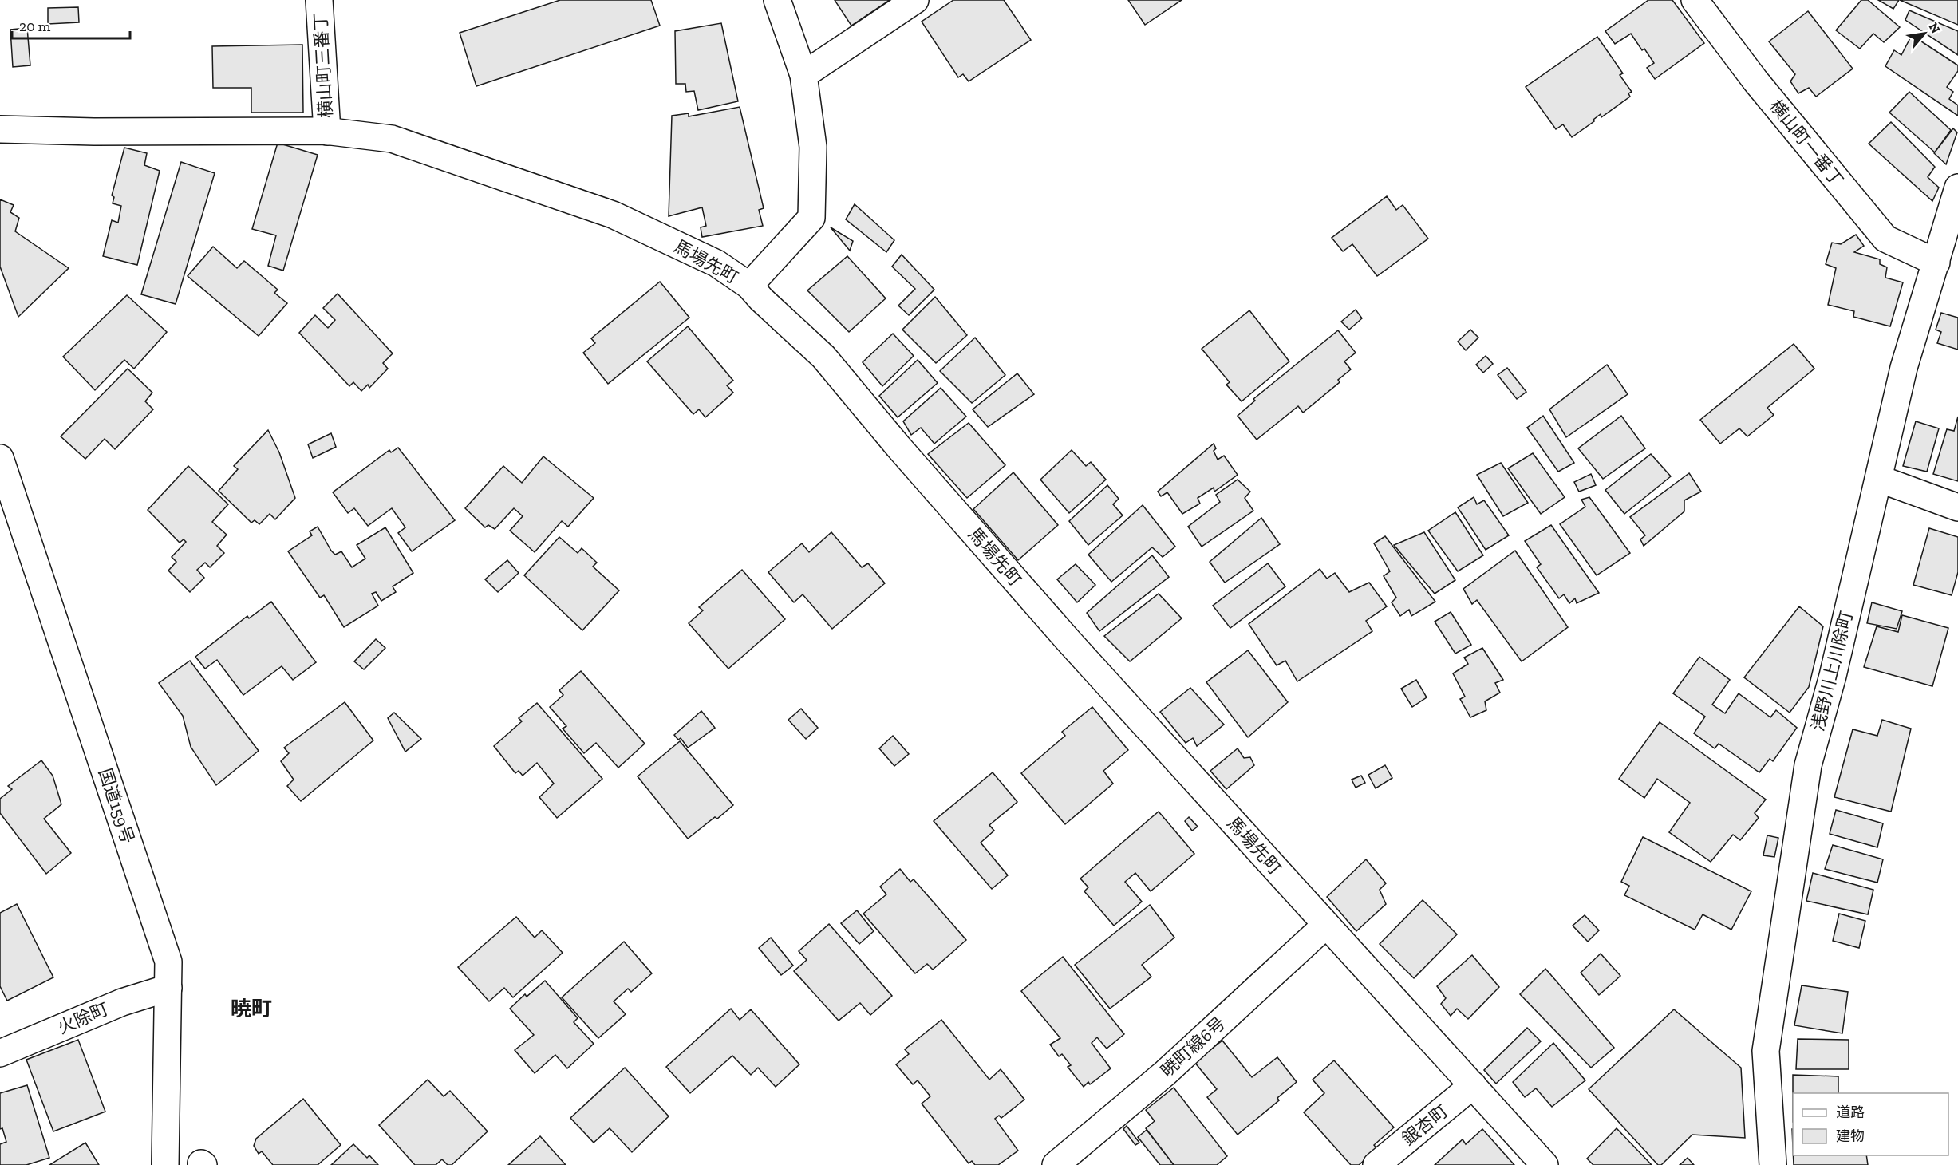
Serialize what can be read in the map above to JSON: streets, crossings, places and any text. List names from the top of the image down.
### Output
{
  "streets": {
    "main road": [
      "横山町三番丁",
      "横山町一番丁",
      "馬場先町",
      "浅野川上川除町",
      "国道159号",
      "火除町",
      "暁町線6号",
      "銀杏町"
    ]
  },
  "crossings": [
    ["横山町三番丁", "馬場先町"],
    ["横山町一番丁", "浅野川上川除町"],
    ["馬場先町", "暁町線6号"],
    ["馬場先町", "銀杏町"],
    ["国道159号", "火除町"]
  ],
  "districts": ["暁町"],
  "legend": ["道路", "建物"],
  "scale_bar": "20 m",
  "north": "top right"
}
